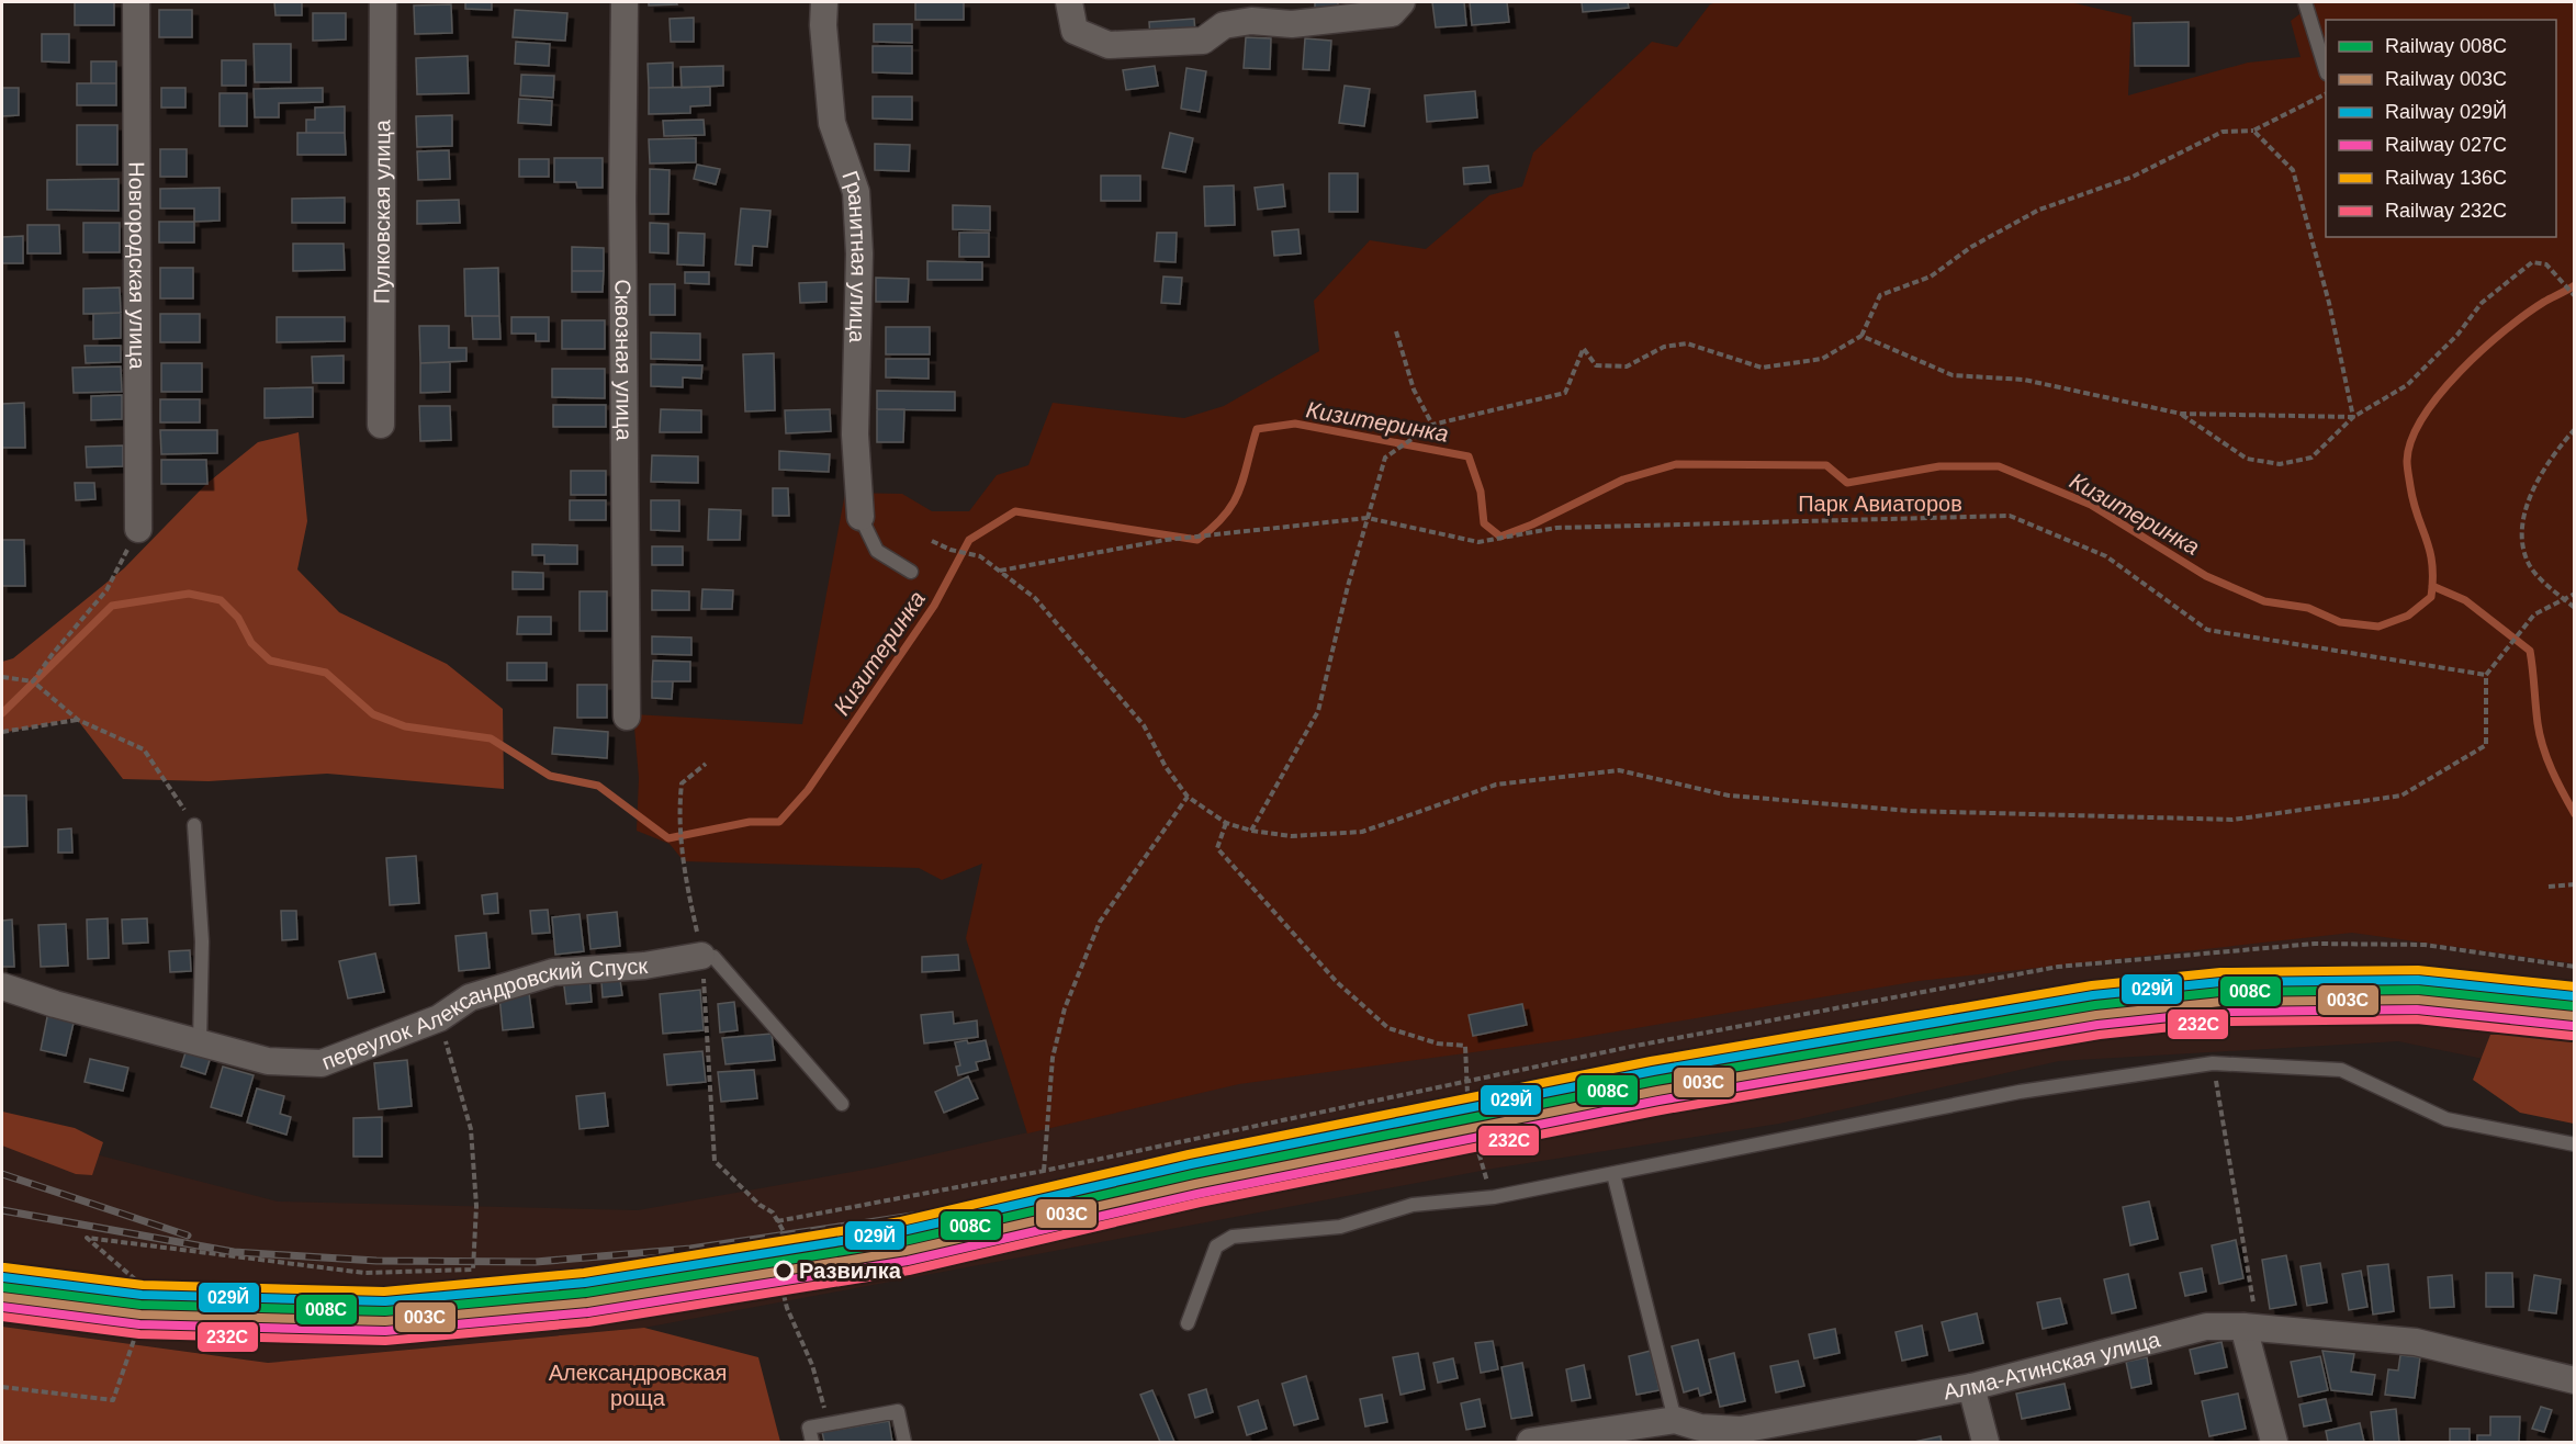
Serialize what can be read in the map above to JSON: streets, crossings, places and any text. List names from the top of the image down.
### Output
{
  "streets": {
    "street": [
      "Пулковская улица",
      "Гранитная улица",
      "Новгородская улица",
      "Сквозная улица",
      "переулок Александровский Спуск",
      "Алма-Атинская улица"
    ]
  },
  "water": ["Кизитеринка"],
  "parks": ["Парк Авиаторов", "Александровская роща"],
  "places": ["Развилка"],
  "lines": [
    "rail line 136С",
    "rail line 029Й",
    "rail line 008С",
    "rail line 003С",
    "rail line 027С",
    "rail line 232C"
  ],
  "legend": [
    "Railway 008С",
    "Railway 003С",
    "Railway 029Й",
    "Railway 027С",
    "Railway 136С",
    "Railway 232C"
  ]
}
